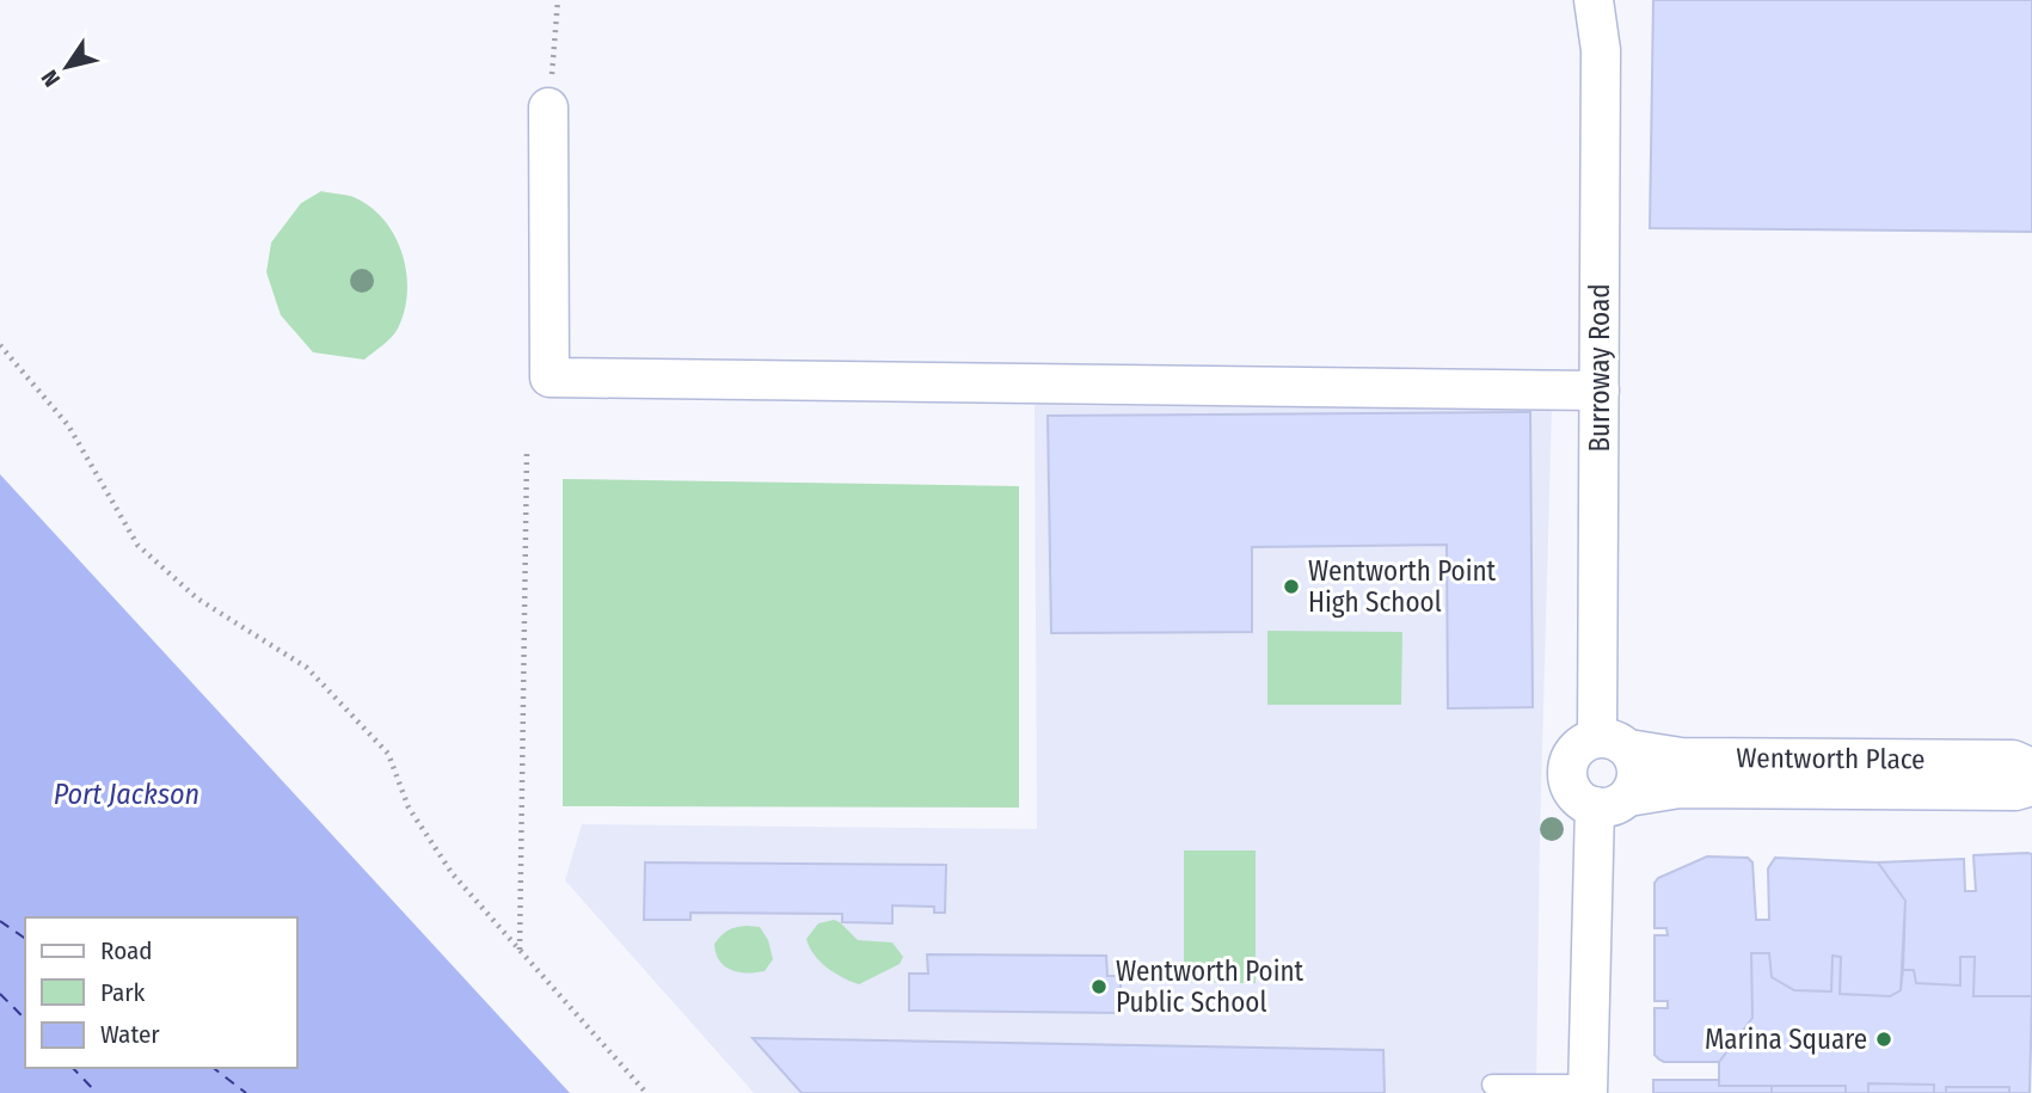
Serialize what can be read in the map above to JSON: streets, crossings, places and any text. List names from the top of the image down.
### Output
{
  "streets": {
    "street": ["Burroway Road", "Wentworth Place"]
  },
  "crossings": [
    ["Burroway Road", "Wentworth Place"]
  ],
  "water": ["Port Jackson"],
  "places": ["Wentworth Point High School", "Wentworth Point Public School", "Marina Square"],
  "legend": ["Road", "Park", "Water"],
  "north": "bottom left"
}
